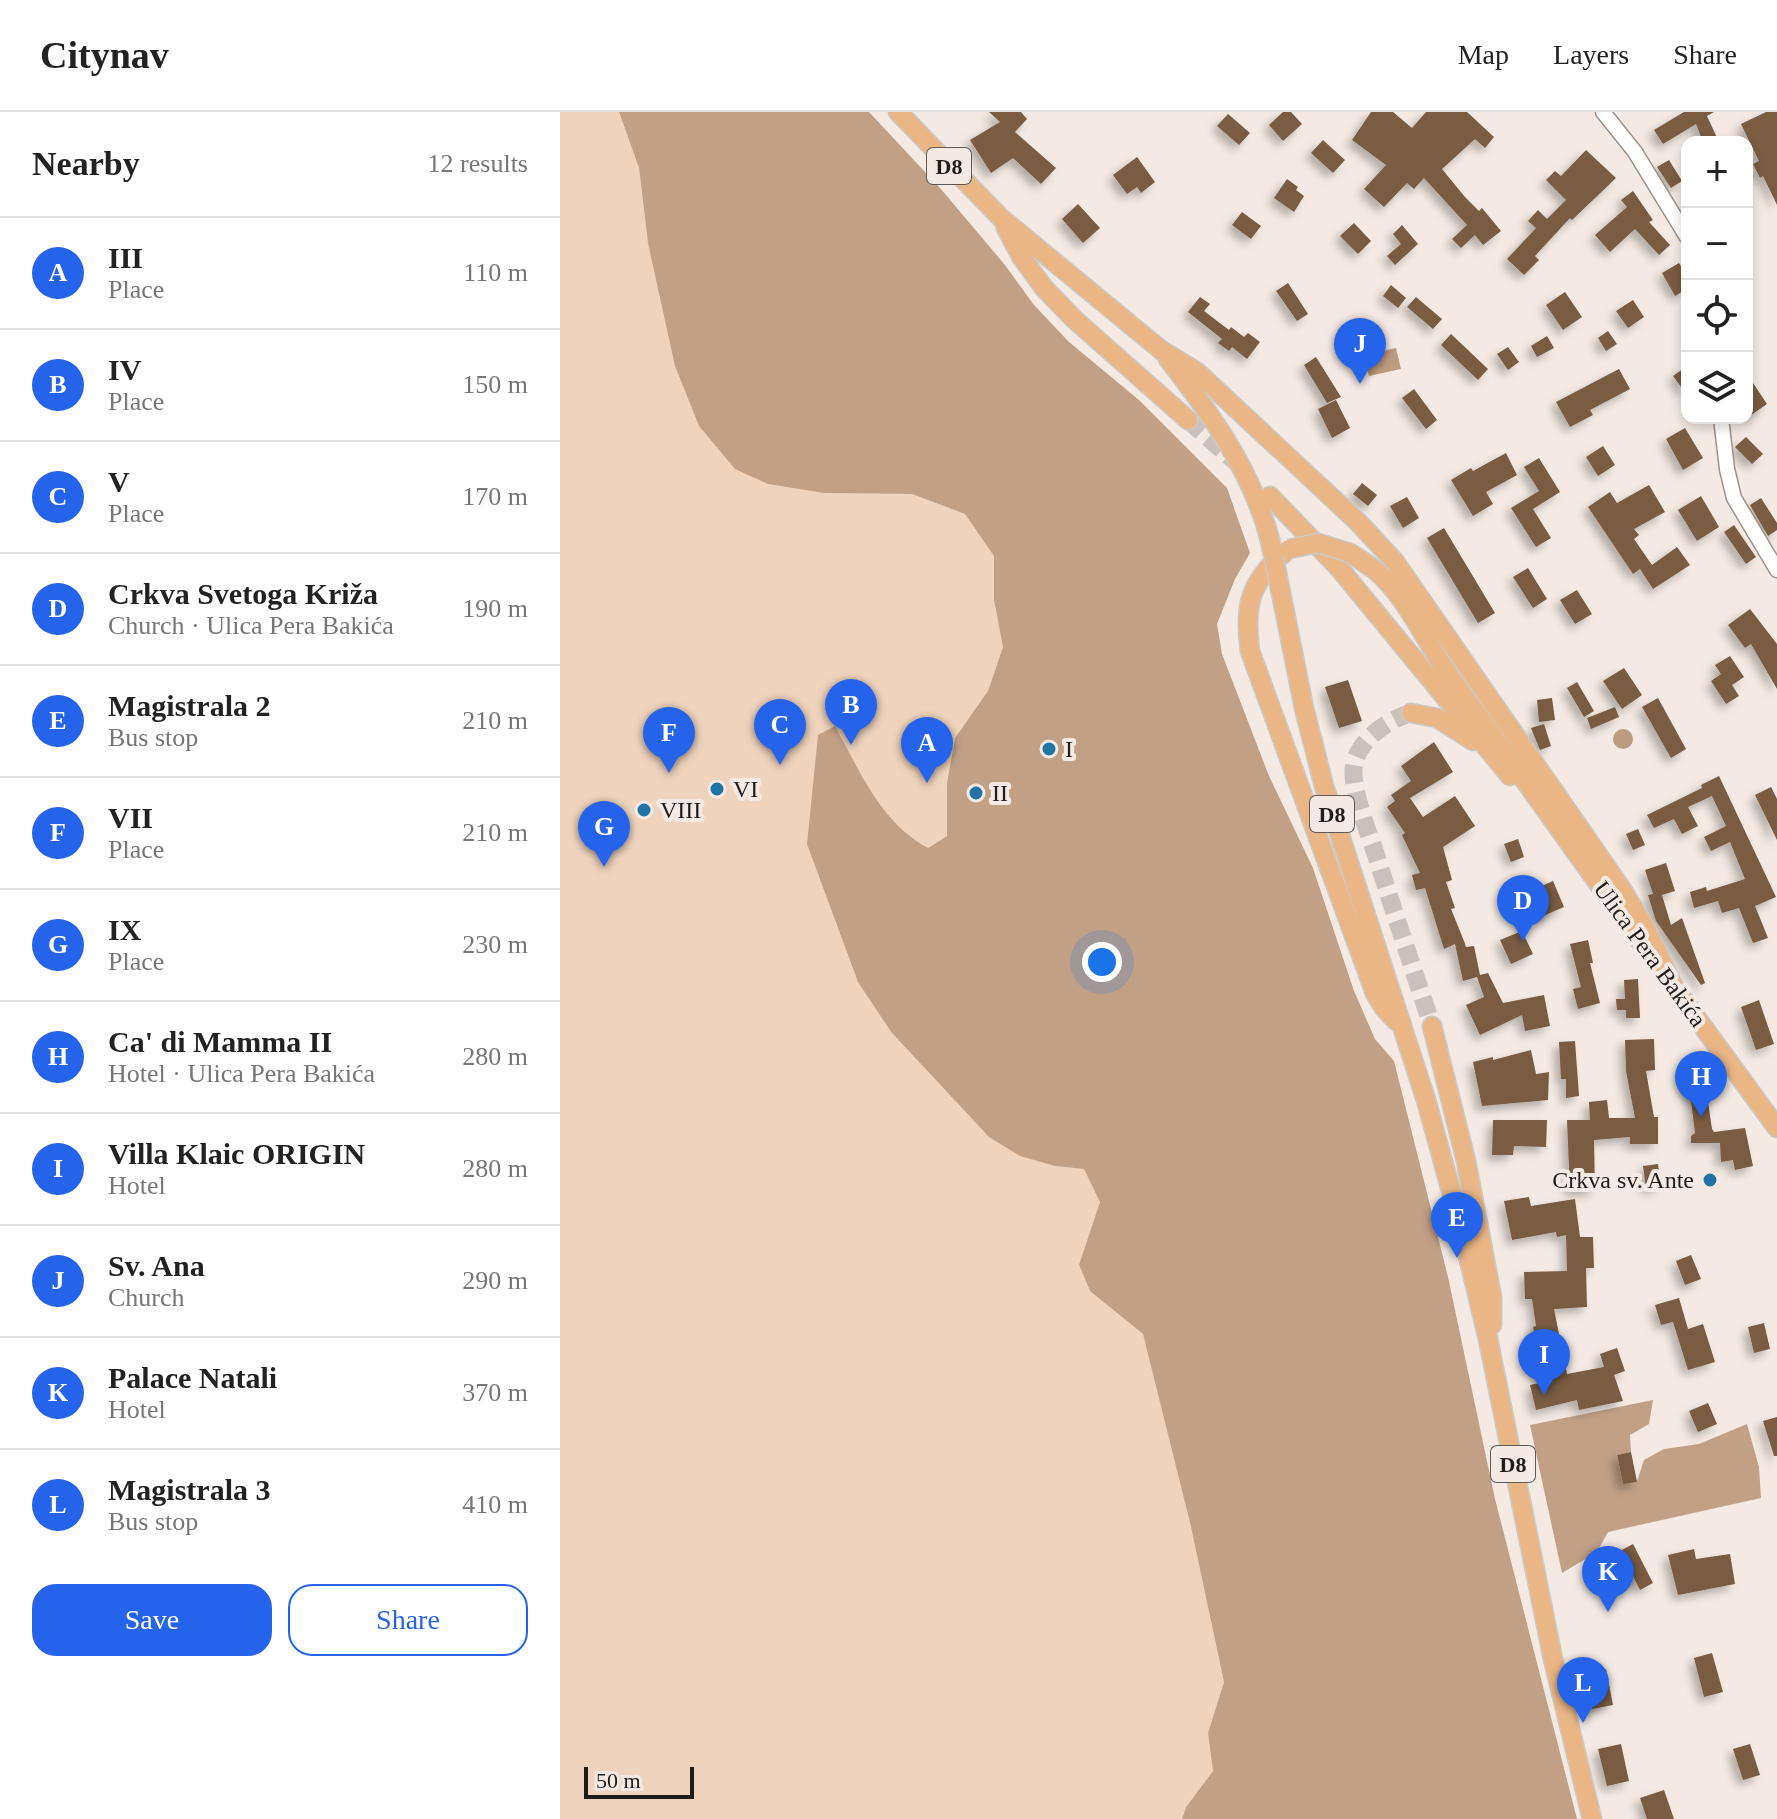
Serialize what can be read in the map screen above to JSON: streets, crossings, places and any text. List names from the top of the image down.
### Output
{
  "streets": {
    "main road": ["D8", "Ulica Pera Bakića"]
  },
  "places": [
    "I",
    "VI",
    "II",
    "VIII",
    "Crkva sv. Ante"
  ],
  "scale_bar": "50 m",
  "page": {
    "header": "Citynav",
    "nav": ["Map", "Layers", "Share"],
    "heading": ["Nearby", "12 results"],
    "map_buttons": ["+", "−"],
    "list": [
      {
        "mark": "A",
        "name": "III",
        "note": "Place",
        "value": "110 m"
      },
      {
        "mark": "B",
        "name": "IV",
        "note": "Place",
        "value": "150 m"
      },
      {
        "mark": "C",
        "name": "V",
        "note": "Place",
        "value": "170 m"
      },
      {
        "mark": "D",
        "name": "Crkva Svetoga Križa",
        "note": "Church · Ulica Pera Bakića",
        "value": "190 m"
      },
      {
        "mark": "E",
        "name": "Magistrala 2",
        "note": "Bus stop",
        "value": "210 m"
      },
      {
        "mark": "F",
        "name": "VII",
        "note": "Place",
        "value": "210 m"
      },
      {
        "mark": "G",
        "name": "IX",
        "note": "Place",
        "value": "230 m"
      },
      {
        "mark": "H",
        "name": "Ca' di Mamma II",
        "note": "Hotel · Ulica Pera Bakića",
        "value": "280 m"
      },
      {
        "mark": "I",
        "name": "Villa Klaic ORIGIN",
        "note": "Hotel",
        "value": "280 m"
      },
      {
        "mark": "J",
        "name": "Sv. Ana",
        "note": "Church",
        "value": "290 m"
      },
      {
        "mark": "K",
        "name": "Palace Natali",
        "note": "Hotel",
        "value": "370 m"
      },
      {
        "mark": "L",
        "name": "Magistrala 3",
        "note": "Bus stop",
        "value": "410 m"
      }
    ],
    "pins": [
      "J",
      "B",
      "C",
      "F",
      "A",
      "G",
      "D",
      "H",
      "E",
      "I",
      "K",
      "L"
    ],
    "buttons": ["Save", "Share"],
    "scale": "50 m"
  }
}
